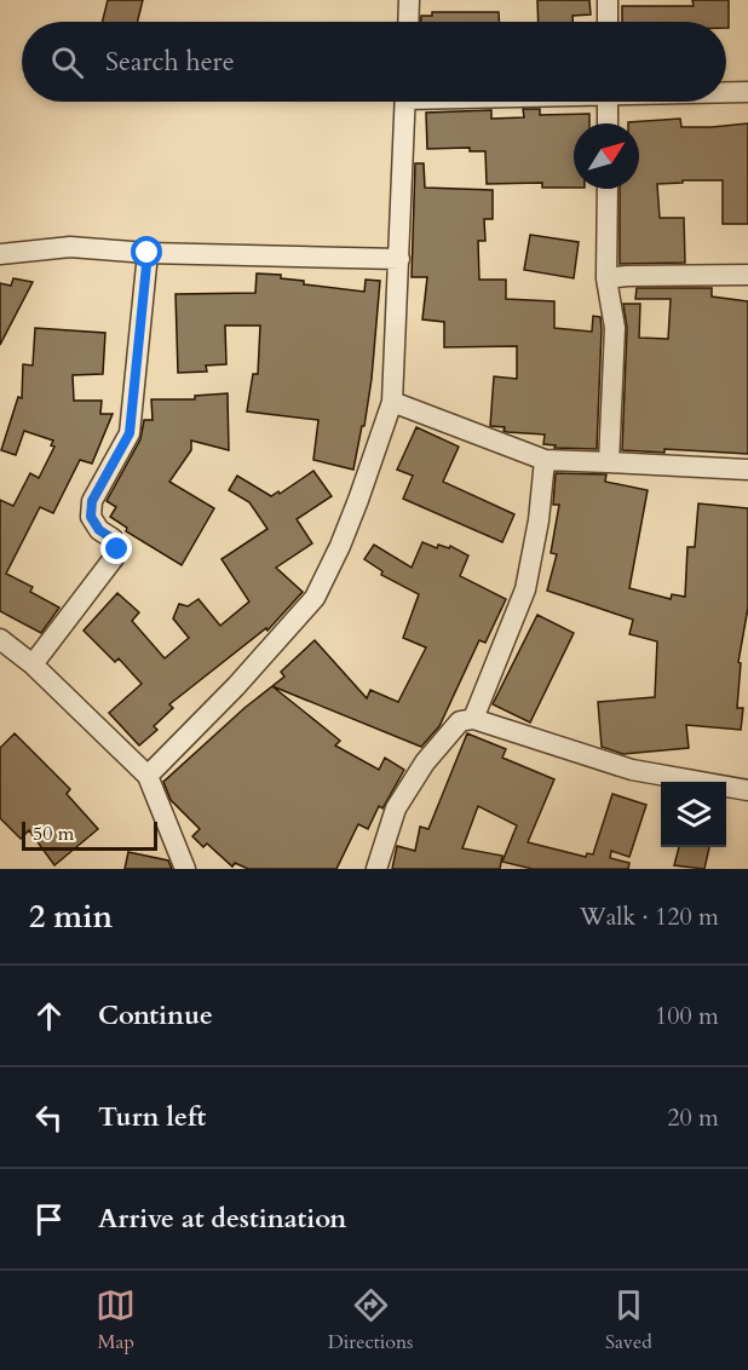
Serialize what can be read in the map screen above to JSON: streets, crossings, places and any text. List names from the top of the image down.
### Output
{
  "scale_bar": "50 m",
  "north": "top right",
  "page": {
    "search": "Search here",
    "scale": "50 m",
    "heading": ["2 min", "Walk · 120 m"],
    "list": [
      ["Continue", "100 m"],
      ["Turn left", "20 m"],
      "Arrive at destination"
    ],
    "nav": ["Map", "Directions", "Saved"]
  }
}
